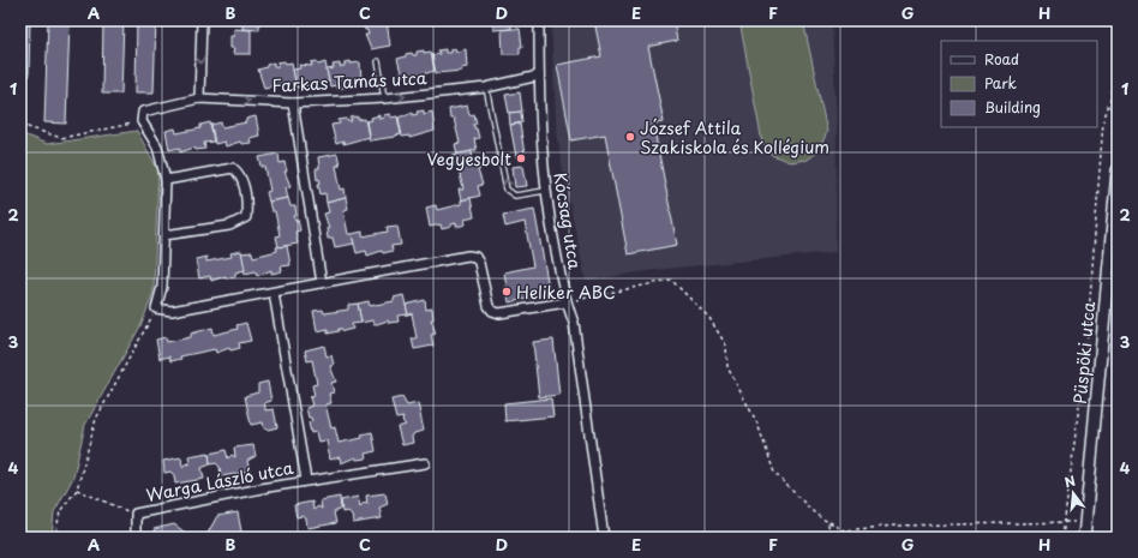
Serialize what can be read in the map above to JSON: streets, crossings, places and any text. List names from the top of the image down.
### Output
{
  "streets": {
    "street": [
      "Farkas Tamás utca",
      "Kócsag utca",
      "Püspöki utca",
      "Warga László utca"
    ]
  },
  "crossings": [
    ["Farkas Tamás utca", "Kócsag utca"]
  ],
  "one_way": ["Farkas Tamás utca"],
  "places": ["József Attila Szakiskola és Kollégium", "Vegyesbolt", "Heliker ABC"],
  "legend": ["Road", "Park", "Building"],
  "north": "top",
  "grid": {
    "columns": [
      "A",
      "B",
      "C",
      "D",
      "E",
      "F",
      "G",
      "H"
    ],
    "rows": [
      "1",
      "2",
      "3",
      "4"
    ]
  }
}
